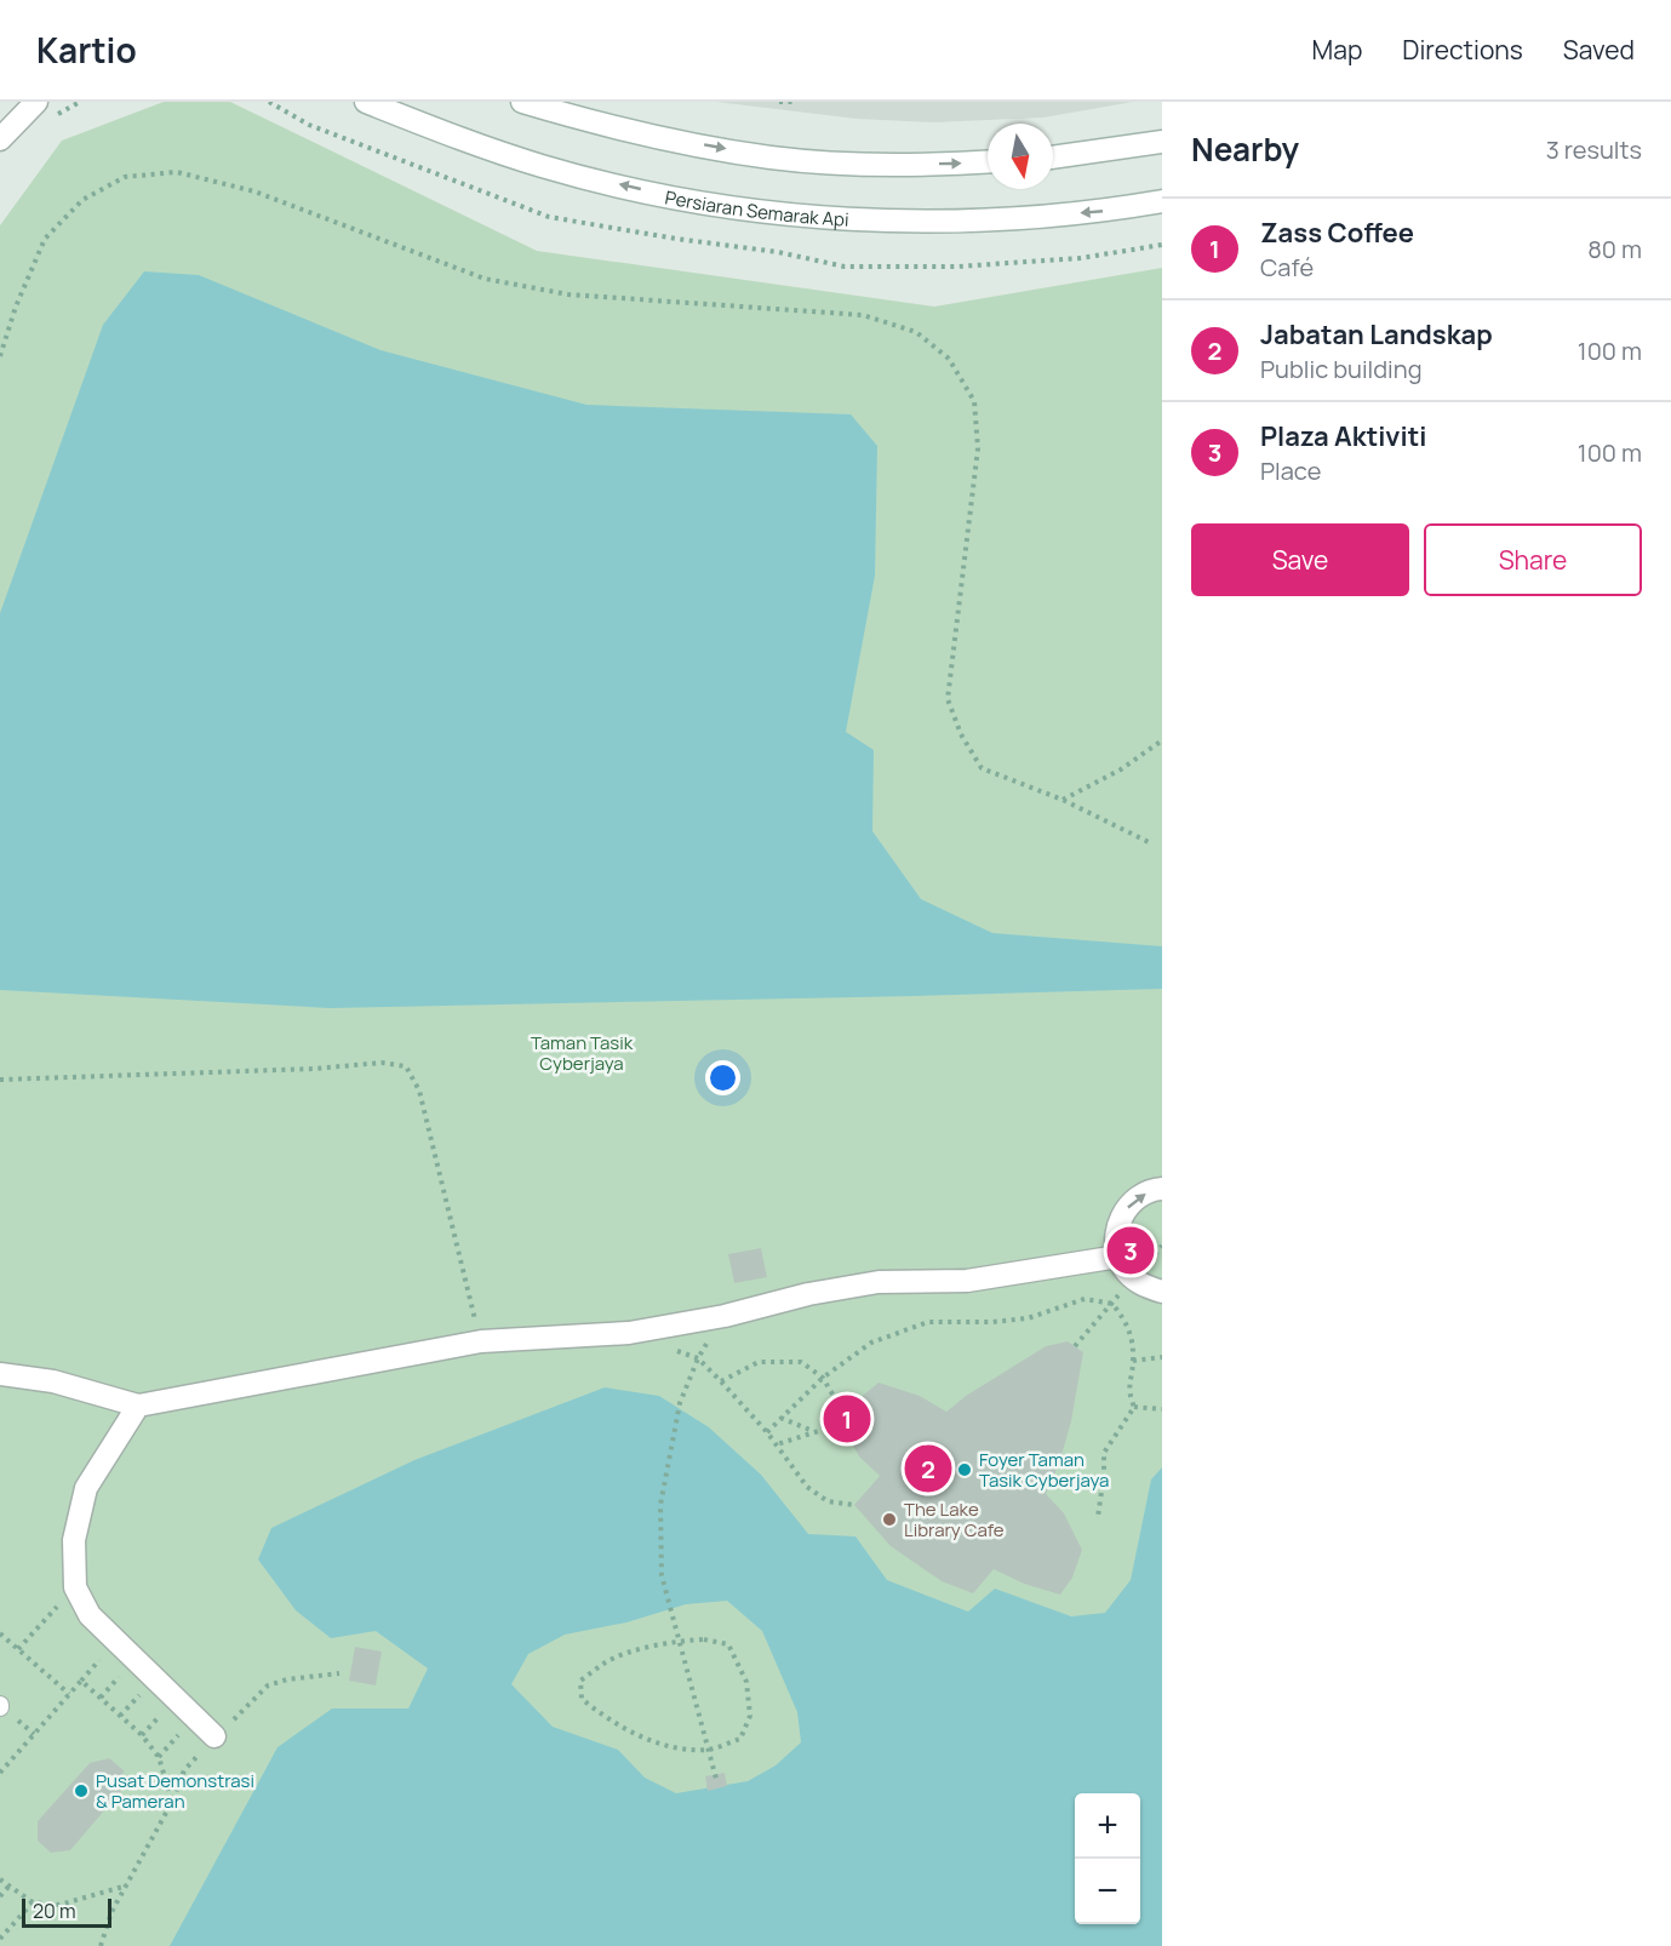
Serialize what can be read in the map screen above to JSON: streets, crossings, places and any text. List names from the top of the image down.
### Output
{
  "streets": {
    "street": ["Persiaran Semarak Api"]
  },
  "parks": ["Taman Tasik Cyberjaya"],
  "places": ["Foyer Taman Tasik Cyberjaya", "The Lake Library Cafe", "Pusat Demonstrasi & Pameran"],
  "scale_bar": "20 m",
  "north": "bottom",
  "page": {
    "header": "Kartio",
    "nav": ["Map", "Directions", "Saved"],
    "heading": ["Nearby", "3 results"],
    "list": [
      {
        "mark": "1",
        "name": "Zass Coffee",
        "note": "Café",
        "value": "80 m"
      },
      {
        "mark": "2",
        "name": "Jabatan Landskap",
        "note": "Public building",
        "value": "100 m"
      },
      {
        "mark": "3",
        "name": "Plaza Aktiviti",
        "note": "Place",
        "value": "100 m"
      }
    ],
    "buttons": ["Save", "Share"],
    "pins": ["3", "1", "2"],
    "map_buttons": ["+", "−"],
    "scale": "20 m"
  }
}
